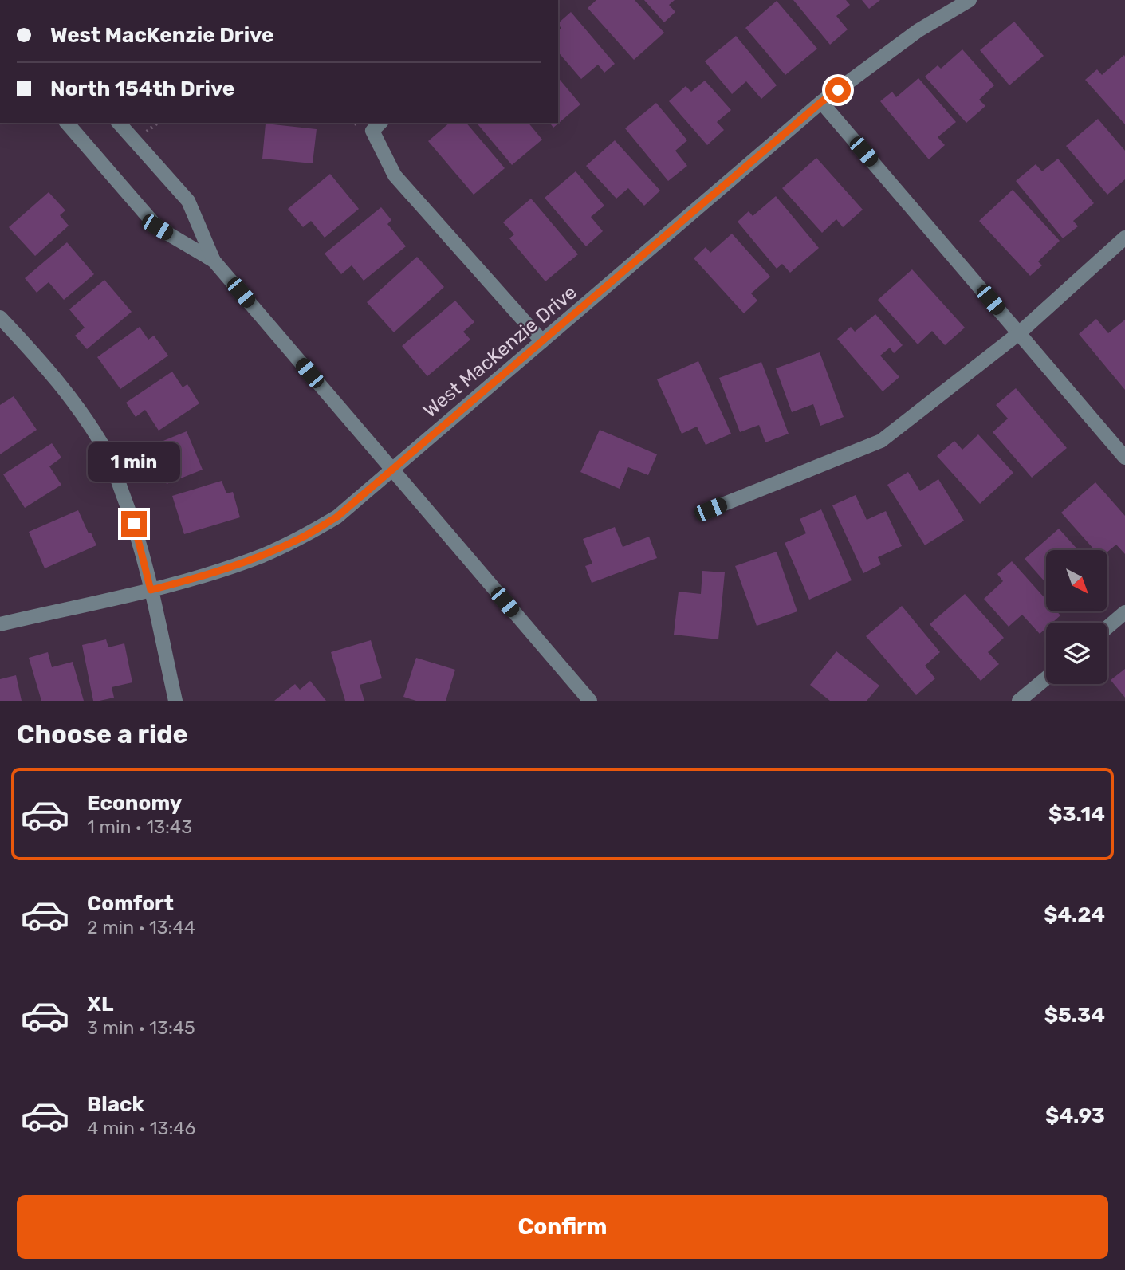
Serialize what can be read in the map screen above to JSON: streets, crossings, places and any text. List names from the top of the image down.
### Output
{
  "streets": {
    "street": ["West MacKenzie Drive"]
  },
  "north": "bottom right",
  "page": {
    "banner": ["West MacKenzie Drive", "North 154th Drive"],
    "bubble": "1 min",
    "heading": "Choose a ride",
    "list": [
      {
        "name": "Economy",
        "note": "1 min · 13:43",
        "value": "$3.14"
      },
      {
        "name": "Comfort",
        "note": "2 min · 13:44",
        "value": "$4.24"
      },
      {
        "name": "XL",
        "note": "3 min · 13:45",
        "value": "$5.34"
      },
      {
        "name": "Black",
        "note": "4 min · 13:46",
        "value": "$4.93"
      }
    ],
    "buttons": "Confirm"
  }
}
